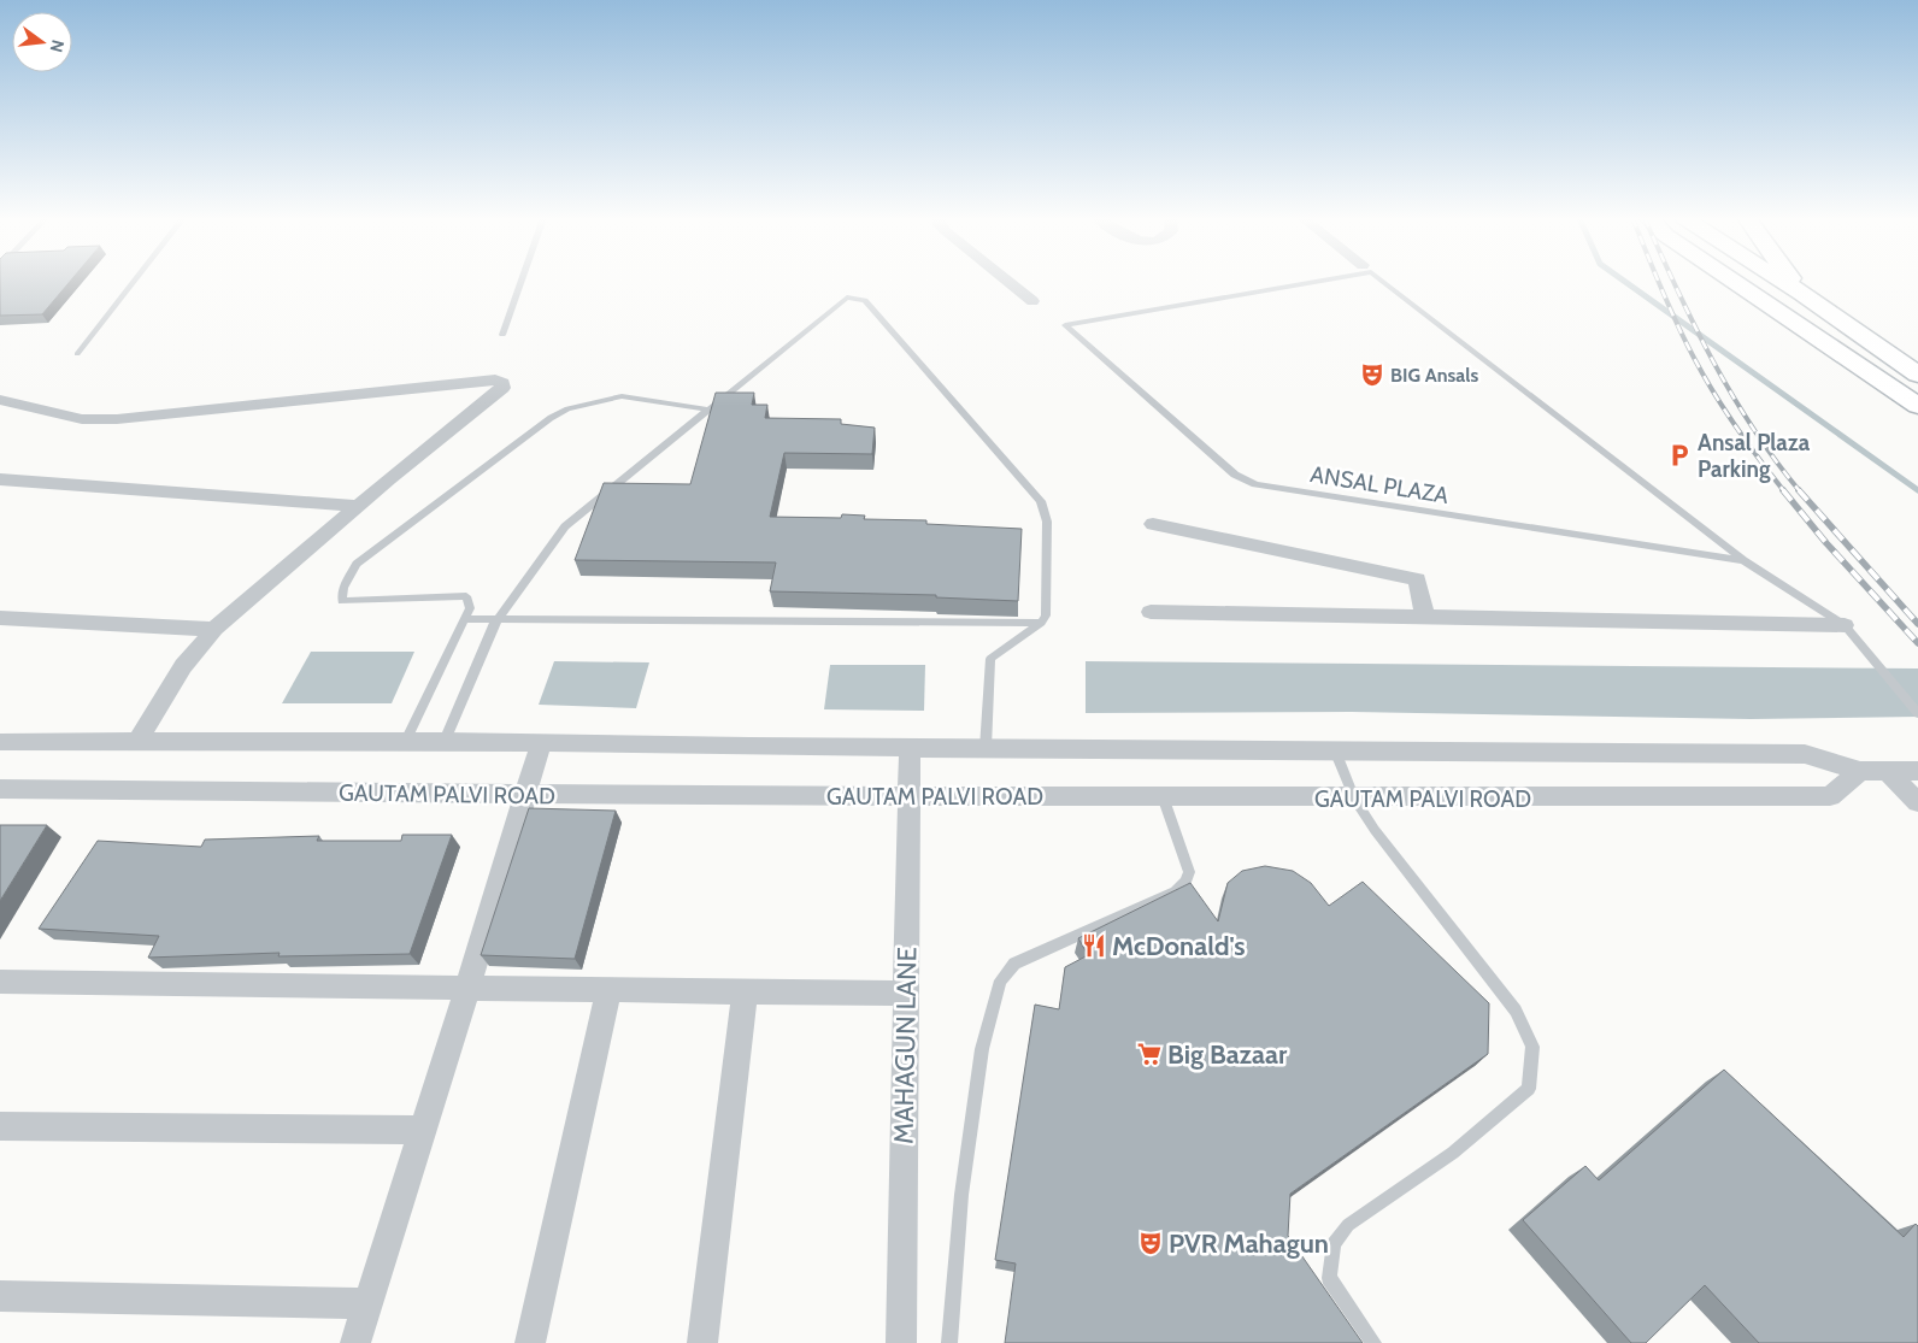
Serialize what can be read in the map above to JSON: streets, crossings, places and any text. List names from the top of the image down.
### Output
{
  "streets": {
    "street": ["GAUTAM PALVI ROAD", "MAHAGUN LANE"],
    "lane": ["ANSAL PLAZA"]
  },
  "crossings": [
    ["GAUTAM PALVI ROAD", "MAHAGUN LANE"]
  ],
  "places": {
    "theatre": ["BIG Ansals", "PVR Mahagun"],
    "parking": ["Ansal Plaza Parking"],
    "restaurant": ["McDonald's"],
    "supermarket": ["Big Bazaar"]
  },
  "north": "right"
}
